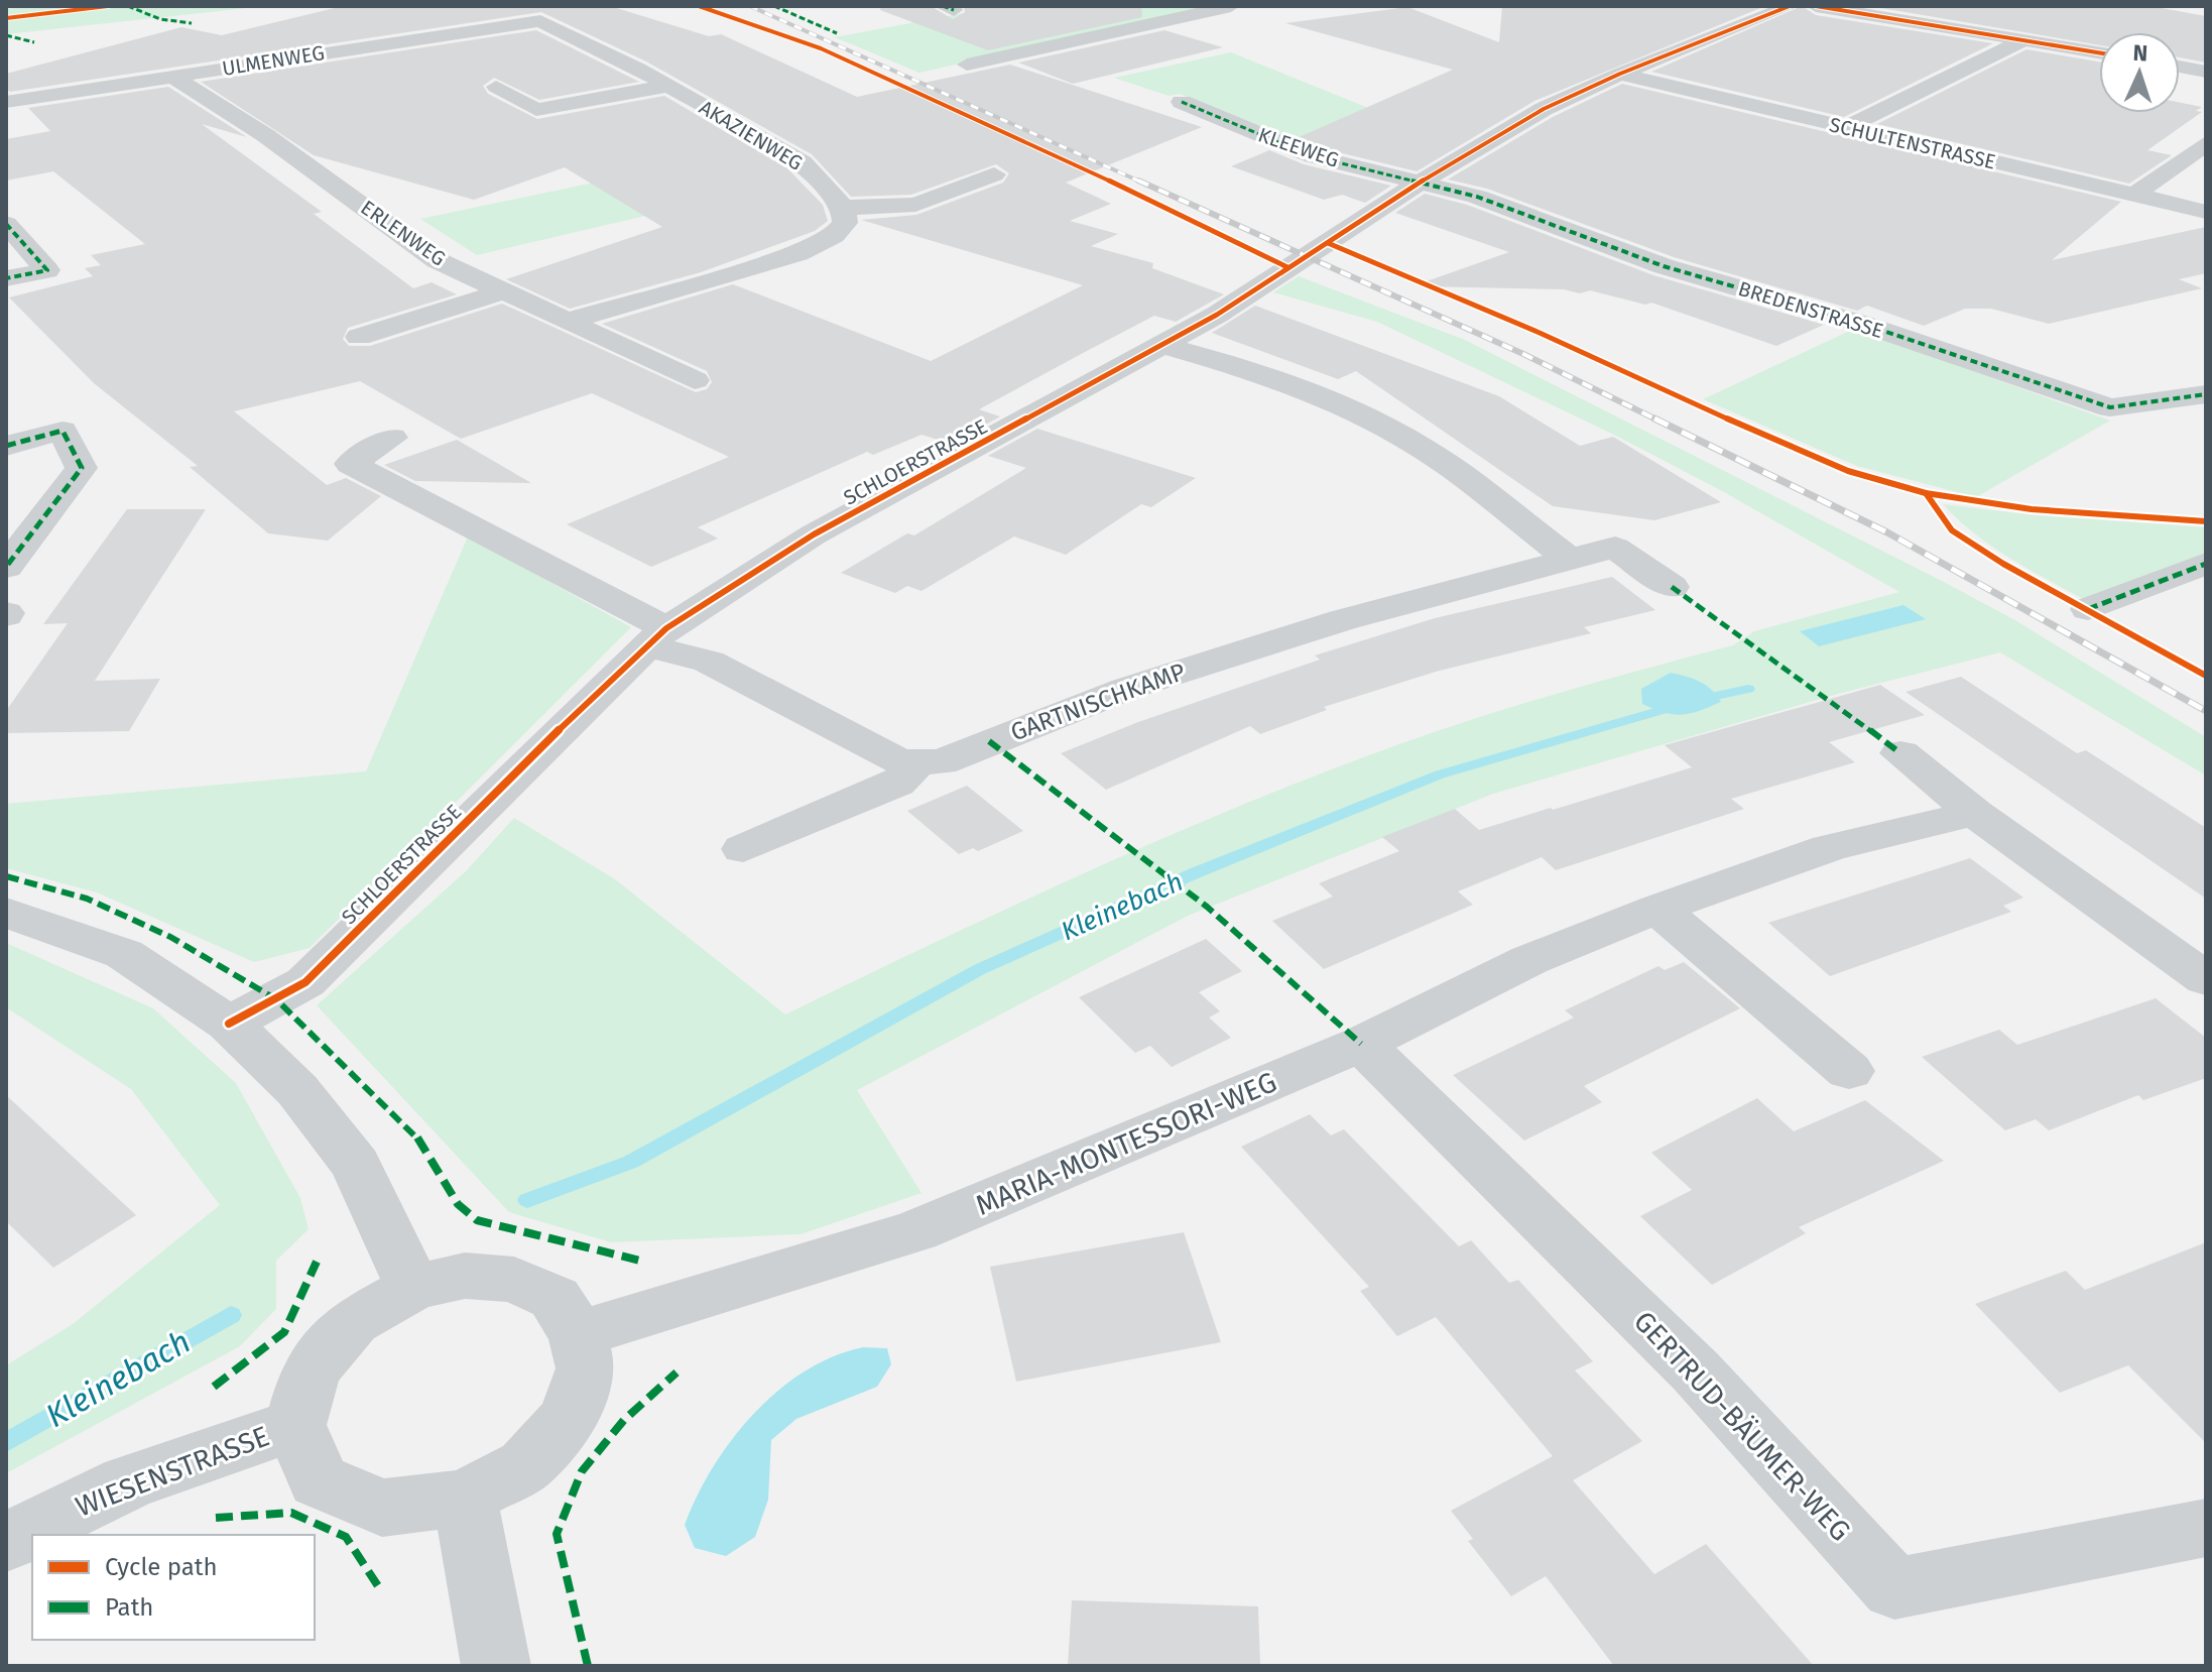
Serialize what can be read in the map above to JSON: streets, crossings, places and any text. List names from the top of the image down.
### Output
{
  "streets": {
    "street": [
      "ULMENWEG",
      "AKAZIENWEG",
      "SCHULTENSTRASSE",
      "KLEEWEG",
      "ERLENWEG",
      "BREDENSTRASSE",
      "SCHLOERSTRASSE",
      "GARTNISCHKAMP",
      "MARIA-MONTESSORI-WEG",
      "GERTRUD-BÄUMER-WEG",
      "WIESENSTRASSE"
    ]
  },
  "crossings": [
    ["ULMENWEG", "AKAZIENWEG"],
    ["ULMENWEG", "ERLENWEG"],
    ["SCHULTENSTRASSE", "SCHLOERSTRASSE"],
    ["KLEEWEG", "BREDENSTRASSE"],
    ["KLEEWEG", "SCHLOERSTRASSE"],
    ["BREDENSTRASSE", "SCHLOERSTRASSE"],
    ["SCHLOERSTRASSE", "GARTNISCHKAMP"],
    ["MARIA-MONTESSORI-WEG", "GERTRUD-BÄUMER-WEG"],
    ["MARIA-MONTESSORI-WEG", "WIESENSTRASSE"]
  ],
  "water": ["Kleinebach"],
  "legend": ["Cycle path", "Path"],
  "north": "top"
}
